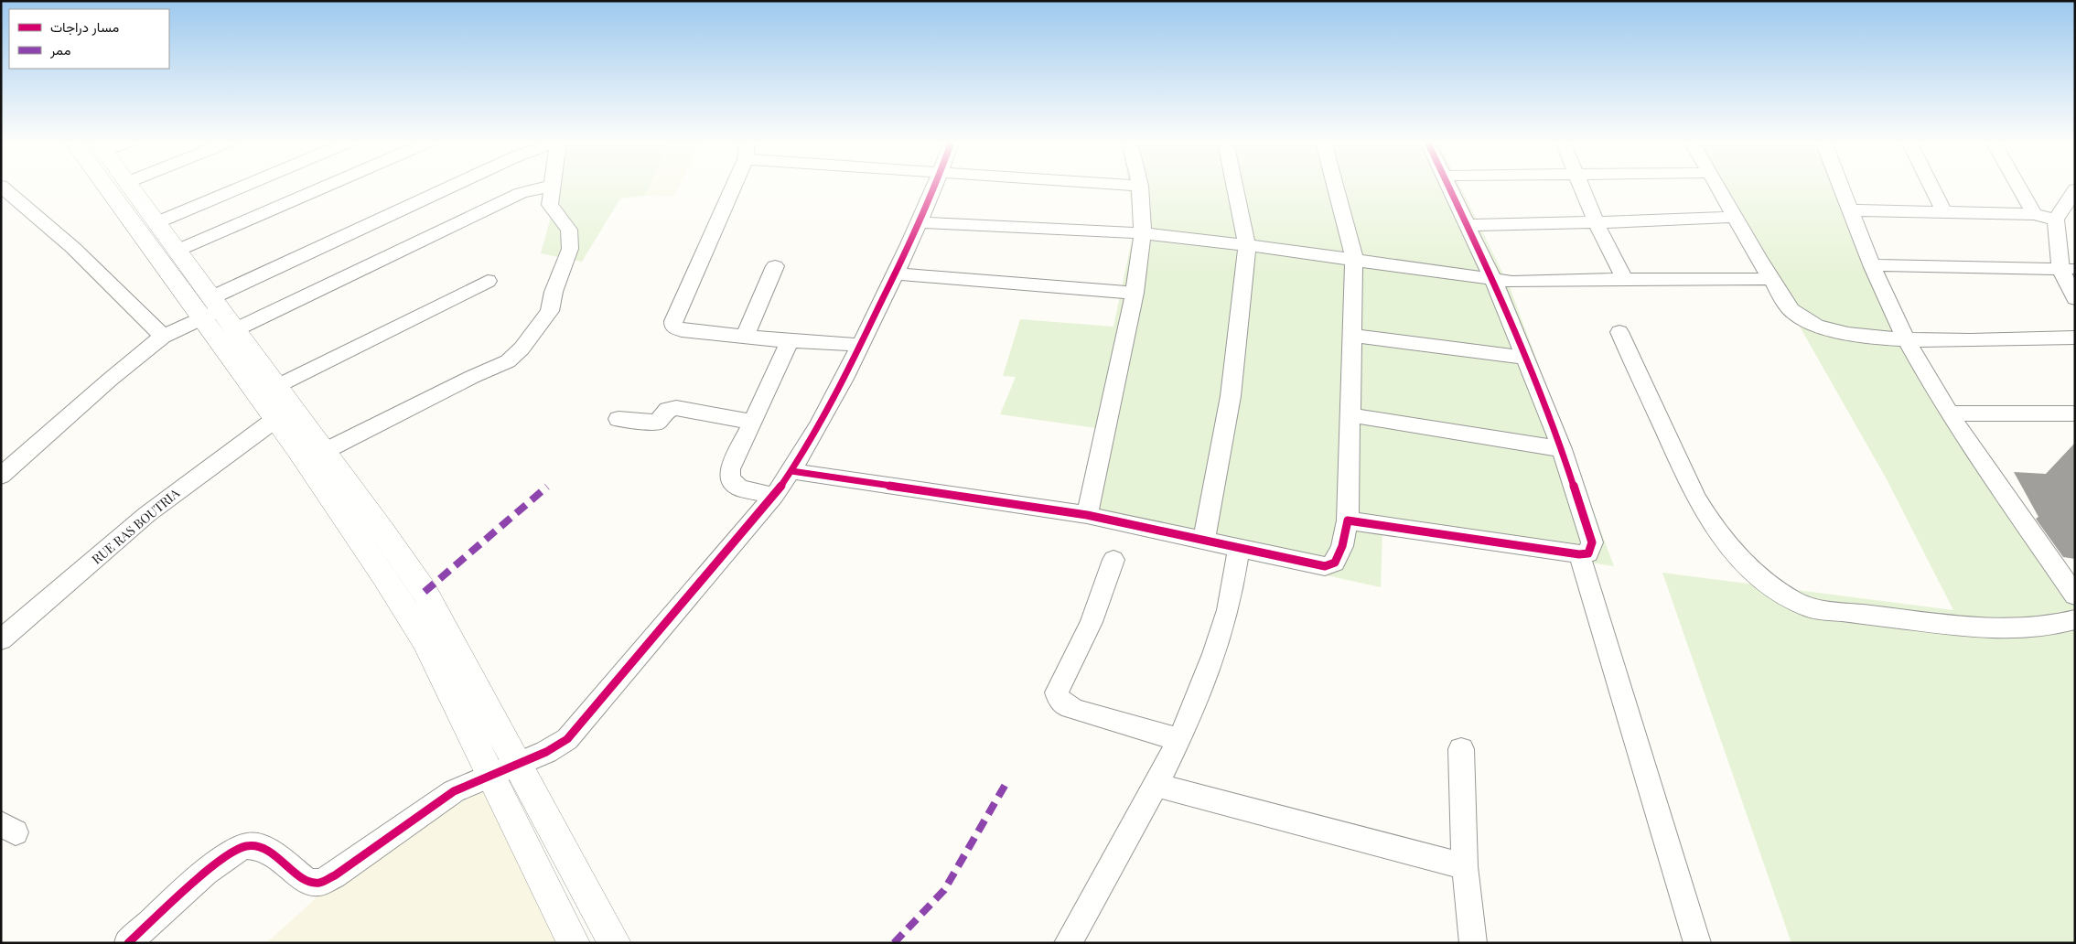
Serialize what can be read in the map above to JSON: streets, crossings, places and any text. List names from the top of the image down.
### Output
{
  "streets": {
    "street": ["RUE RAS BOUTRIA"]
  },
  "legend": ["مسار دراجات", "ممر"]
}
